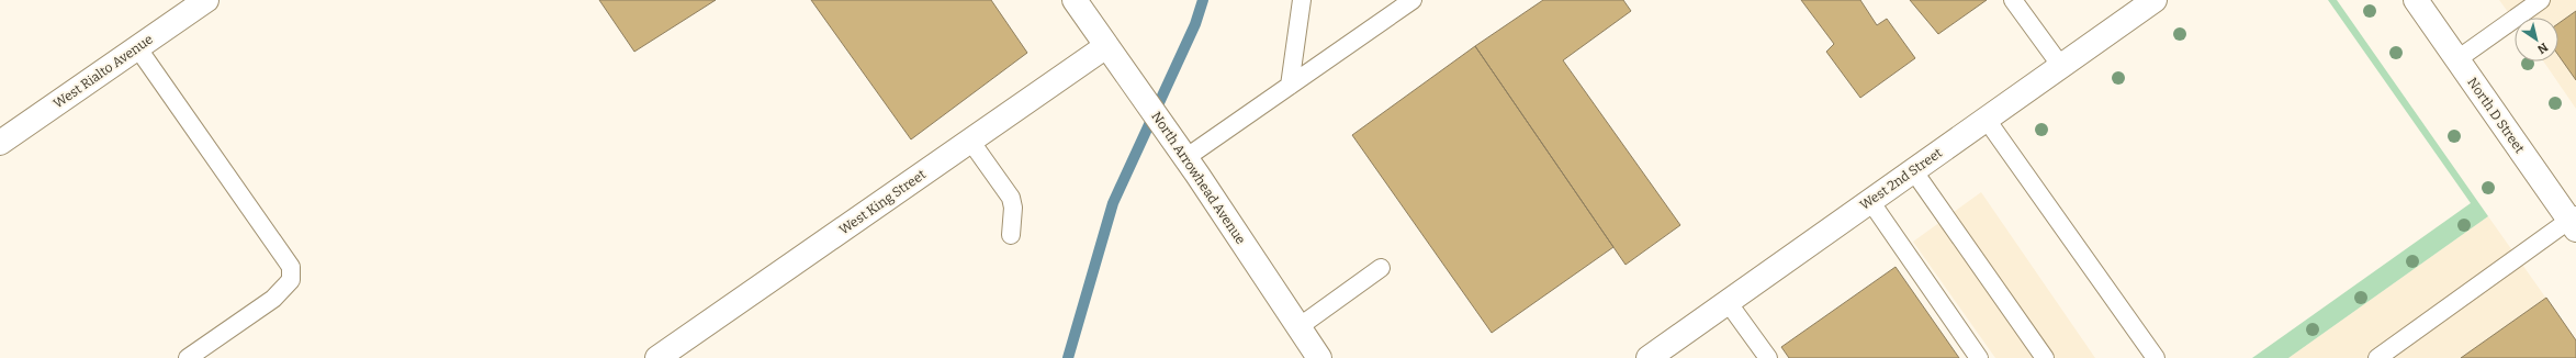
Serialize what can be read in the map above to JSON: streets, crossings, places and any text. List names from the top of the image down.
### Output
{
  "streets": {
    "street": [
      "West Rialto Avenue",
      "North D Street",
      "North Arrowhead Avenue",
      "West 2nd Street",
      "West King Street"
    ]
  },
  "crossings": [
    ["North Arrowhead Avenue", "West King Street"]
  ],
  "north": "bottom right"
}
